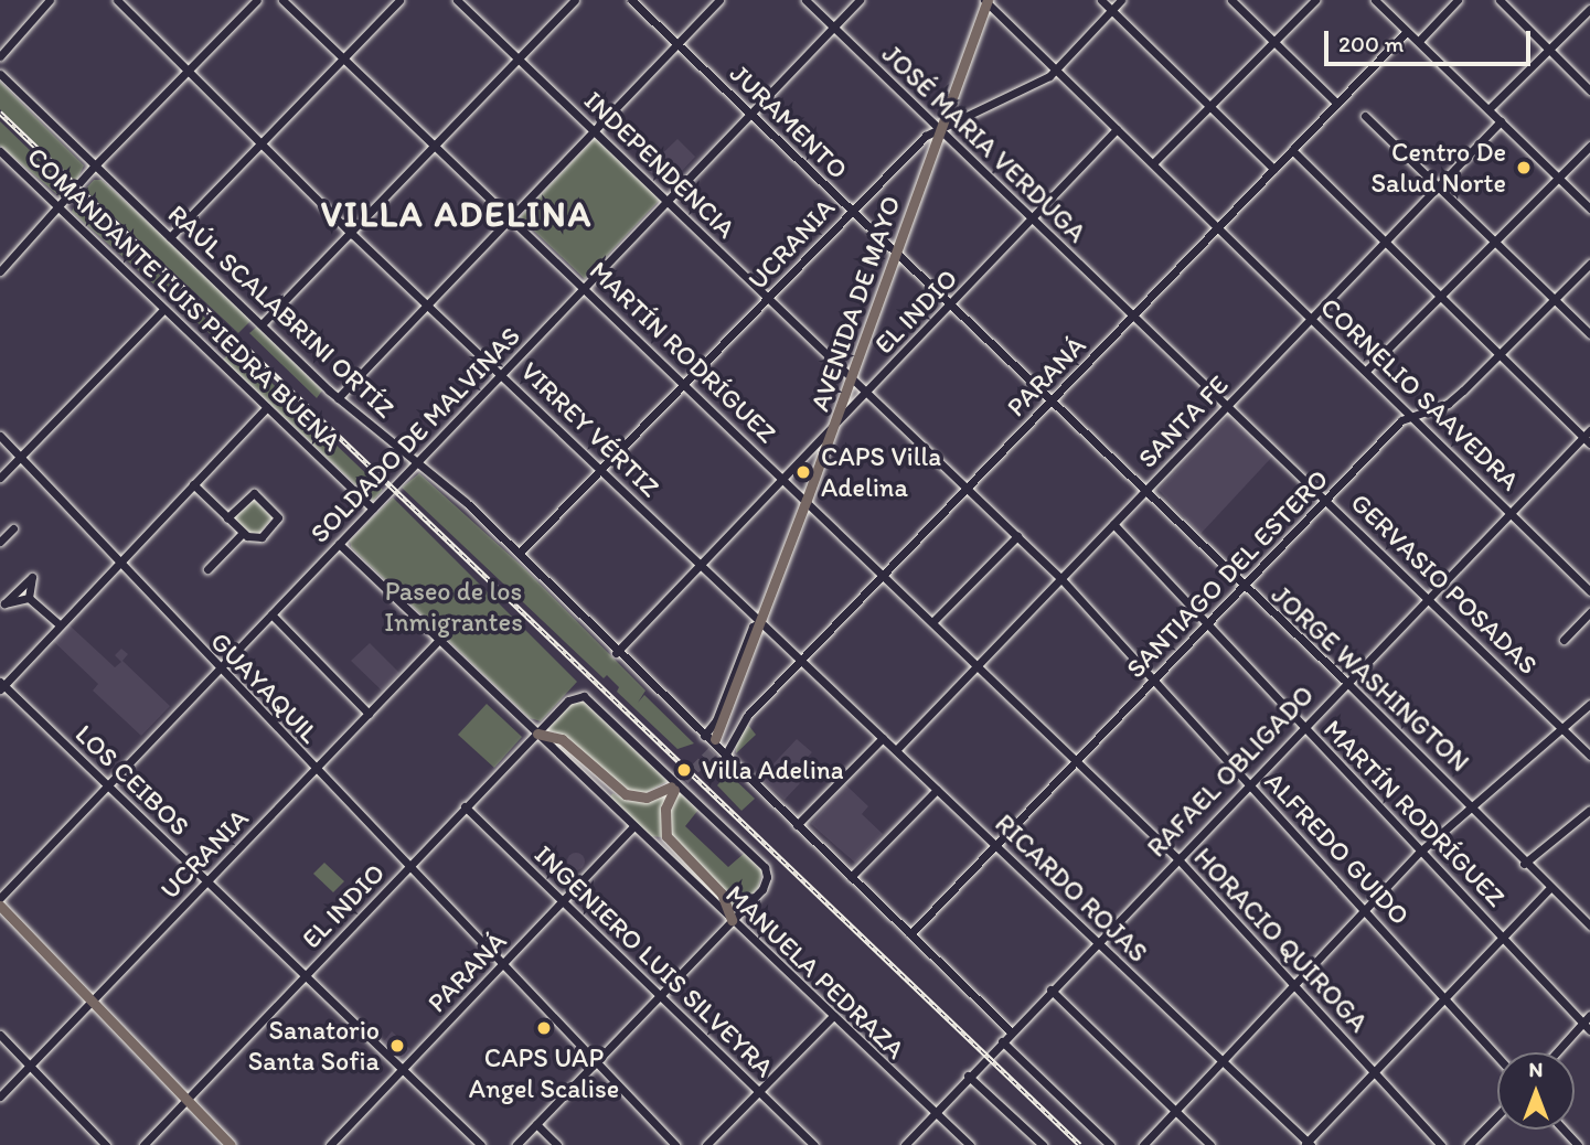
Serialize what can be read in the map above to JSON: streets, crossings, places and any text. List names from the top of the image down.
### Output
{
  "streets": {
    "main road": ["AVENIDA DE MAYO"],
    "street": [
      "JURAMENTO",
      "JOSÉ MARIA VERDUGA",
      "INDEPENDENCIA",
      "UCRANIA",
      "COMANDANTE LUIS PIEDRA BUENA",
      "RAÚL SCALABRINI ORTÍZ",
      "EL INDIO",
      "MARTÍN RODRÍGUEZ",
      "PARANÁ",
      "CORNELIO SAAVEDRA",
      "SANTA FE",
      "VIRREY VÉRTIZ",
      "SOLDADO DE MALVINAS",
      "SANTIAGO DEL ESTERO",
      "GERVASIO POSADAS",
      "JORGE WASHINGTON",
      "GUAYAQUIL",
      "RAFAEL OBLIGADO",
      "LOS CEIBOS",
      "ALFREDO GUIDO",
      "RICARDO ROJAS",
      "HORACIO QUIROGA",
      "INGENIERO LUIS SILVEYRA",
      "MANUELA PEDRAZA"
    ]
  },
  "crossings": [
    ["JURAMENTO", "UCRANIA"],
    ["JURAMENTO", "AVENIDA DE MAYO"],
    ["JURAMENTO", "EL INDIO"],
    ["JURAMENTO", "PARANÁ"],
    ["JURAMENTO", "SOLDADO DE MALVINAS"],
    ["JURAMENTO", "JORGE WASHINGTON"],
    ["JOSÉ MARIA VERDUGA", "UCRANIA"],
    ["JOSÉ MARIA VERDUGA", "AVENIDA DE MAYO"],
    ["JOSÉ MARIA VERDUGA", "EL INDIO"],
    ["JOSÉ MARIA VERDUGA", "PARANÁ"],
    ["JOSÉ MARIA VERDUGA", "SOLDADO DE MALVINAS"],
    ["JOSÉ MARIA VERDUGA", "GERVASIO POSADAS"],
    ["INDEPENDENCIA", "UCRANIA"],
    ["INDEPENDENCIA", "AVENIDA DE MAYO"],
    ["INDEPENDENCIA", "EL INDIO"],
    ["INDEPENDENCIA", "PARANÁ"],
    ["INDEPENDENCIA", "SOLDADO DE MALVINAS"],
    ["INDEPENDENCIA", "ALFREDO GUIDO"],
    ["UCRANIA", "AVENIDA DE MAYO"],
    ["UCRANIA", "RAÚL SCALABRINI ORTÍZ"],
    ["UCRANIA", "MARTÍN RODRÍGUEZ"],
    ["UCRANIA", "CORNELIO SAAVEDRA"],
    ["UCRANIA", "VIRREY VÉRTIZ"],
    ["UCRANIA", "GUAYAQUIL"],
    ["UCRANIA", "LOS CEIBOS"],
    ["COMANDANTE LUIS PIEDRA BUENA", "SOLDADO DE MALVINAS"],
    ["AVENIDA DE MAYO", "RAÚL SCALABRINI ORTÍZ"],
    ["AVENIDA DE MAYO", "EL INDIO"],
    ["AVENIDA DE MAYO", "MARTÍN RODRÍGUEZ"],
    ["AVENIDA DE MAYO", "CORNELIO SAAVEDRA"],
    ["AVENIDA DE MAYO", "VIRREY VÉRTIZ"],
    ["RAÚL SCALABRINI ORTÍZ", "EL INDIO"],
    ["RAÚL SCALABRINI ORTÍZ", "PARANÁ"],
    ["RAÚL SCALABRINI ORTÍZ", "SOLDADO DE MALVINAS"],
    ["RAÚL SCALABRINI ORTÍZ", "SANTIAGO DEL ESTERO"],
    ["RAÚL SCALABRINI ORTÍZ", "RAFAEL OBLIGADO"],
    ["EL INDIO", "MARTÍN RODRÍGUEZ"],
    ["EL INDIO", "CORNELIO SAAVEDRA"],
    ["EL INDIO", "VIRREY VÉRTIZ"],
    ["EL INDIO", "GUAYAQUIL"],
    ["EL INDIO", "LOS CEIBOS"],
    ["EL INDIO", "INGENIERO LUIS SILVEYRA"],
    ["EL INDIO", "MANUELA PEDRAZA"],
    ["MARTÍN RODRÍGUEZ", "PARANÁ"],
    ["MARTÍN RODRÍGUEZ", "SANTA FE"],
    ["MARTÍN RODRÍGUEZ", "SOLDADO DE MALVINAS"],
    ["MARTÍN RODRÍGUEZ", "SANTIAGO DEL ESTERO"],
    ["MARTÍN RODRÍGUEZ", "RAFAEL OBLIGADO"],
    ["MARTÍN RODRÍGUEZ", "HORACIO QUIROGA"],
    ["PARANÁ", "CORNELIO SAAVEDRA"],
    ["PARANÁ", "VIRREY VÉRTIZ"],
    ["PARANÁ", "GERVASIO POSADAS"],
    ["PARANÁ", "JORGE WASHINGTON"],
    ["PARANÁ", "GUAYAQUIL"],
    ["PARANÁ", "LOS CEIBOS"],
    ["PARANÁ", "ALFREDO GUIDO"],
    ["PARANÁ", "RICARDO ROJAS"],
    ["PARANÁ", "HORACIO QUIROGA"],
    ["PARANÁ", "INGENIERO LUIS SILVEYRA"],
    ["PARANÁ", "MANUELA PEDRAZA"],
    ["CORNELIO SAAVEDRA", "SANTA FE"],
    ["CORNELIO SAAVEDRA", "SANTIAGO DEL ESTERO"],
    ["CORNELIO SAAVEDRA", "RAFAEL OBLIGADO"],
    ["SANTA FE", "GERVASIO POSADAS"],
    ["SANTA FE", "JORGE WASHINGTON"],
    ["SANTA FE", "ALFREDO GUIDO"],
    ["SANTA FE", "RICARDO ROJAS"],
    ["SANTA FE", "HORACIO QUIROGA"],
    ["VIRREY VÉRTIZ", "SOLDADO DE MALVINAS"],
    ["VIRREY VÉRTIZ", "RICARDO ROJAS"],
    ["SOLDADO DE MALVINAS", "GUAYAQUIL"],
    ["SOLDADO DE MALVINAS", "LOS CEIBOS"],
    ["SANTIAGO DEL ESTERO", "GERVASIO POSADAS"],
    ["SANTIAGO DEL ESTERO", "JORGE WASHINGTON"],
    ["SANTIAGO DEL ESTERO", "ALFREDO GUIDO"],
    ["SANTIAGO DEL ESTERO", "RICARDO ROJAS"],
    ["SANTIAGO DEL ESTERO", "HORACIO QUIROGA"],
    ["GERVASIO POSADAS", "RAFAEL OBLIGADO"],
    ["JORGE WASHINGTON", "RAFAEL OBLIGADO"],
    ["RAFAEL OBLIGADO", "ALFREDO GUIDO"],
    ["RAFAEL OBLIGADO", "RICARDO ROJAS"],
    ["RAFAEL OBLIGADO", "HORACIO QUIROGA"],
    ["RAFAEL OBLIGADO", "MANUELA PEDRAZA"]
  ],
  "districts": ["VILLA ADELINA"],
  "parks": ["Paseo de los Inmigrantes"],
  "places": [
    "Centro De Salud Norte",
    "CAPS Villa Adelina",
    "Villa Adelina",
    "CAPS UAP Angel Scalise",
    "Sanatorio Santa Sofia"
  ],
  "scale_bar": "200 m",
  "north": "top"
}
